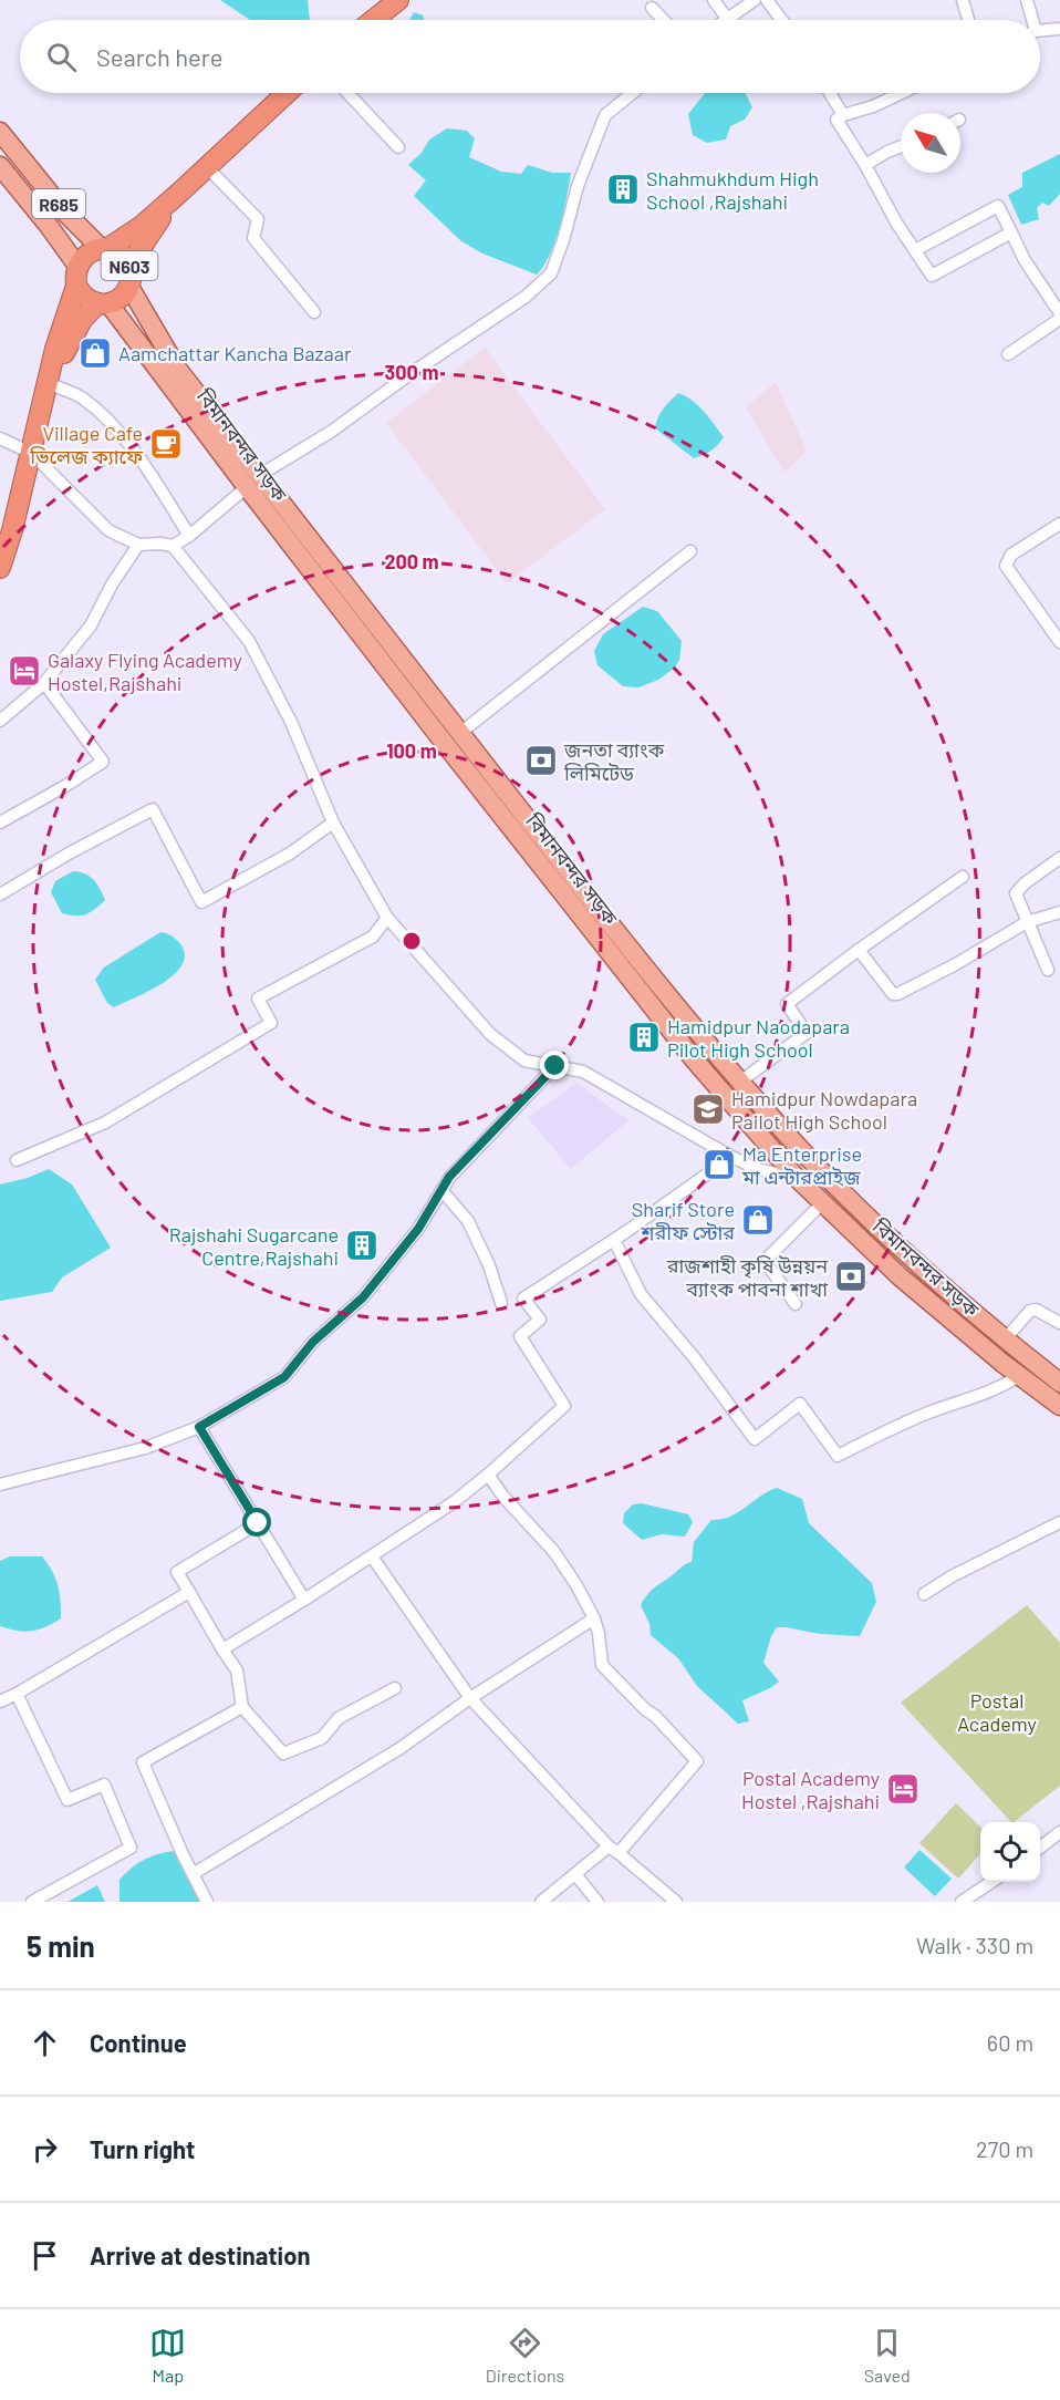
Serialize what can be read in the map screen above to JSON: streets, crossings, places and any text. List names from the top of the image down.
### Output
{
  "streets": {
    "highway": ["N603"],
    "main road": ["R685", "বিমানবন্দর সড়ক"]
  },
  "crossings": [
    ["R685", "N603"],
    ["R685", "বিমানবন্দর সড়ক"],
    ["N603", "বিমানবন্দর সড়ক"]
  ],
  "parks": ["Postal Academy"],
  "places": {
    "building": ["Shahmukhdum High School ,Rajshahi", "Hamidpur Naodapara Pilot High School", "Rajshahi Sugarcane Centre,Rajshahi"],
    "shop": ["Aamchattar Kancha Bazaar", "Ma Enterprise মা এন্টারপ্রাইজ", "Sharif Store শরীফ স্টোর"],
    "cafe": ["Village Cafe ভিলেজ ক্যাফে"],
    "hotel": ["Galaxy Flying Academy Hostel,Rajshahi", "Postal Academy Hostel ,Rajshahi"],
    "bank": ["জনতা ব্যাংক লিমিটেড", "রাজশাহী কৃষি উন্নয়ন ব্যাংক পাবনা শাখা"],
    "school or university": ["Hamidpur Nowdapara Pailot High School"]
  },
  "north": "top left",
  "page": {
    "search": "Search here",
    "heading": ["5 min", "Walk · 330 m"],
    "list": [
      ["Continue", "60 m"],
      ["Turn right", "270 m"],
      "Arrive at destination"
    ],
    "nav": ["Map", "Directions", "Saved"]
  },
  "rings": ["300 m", "200 m", "100 m"]
}
